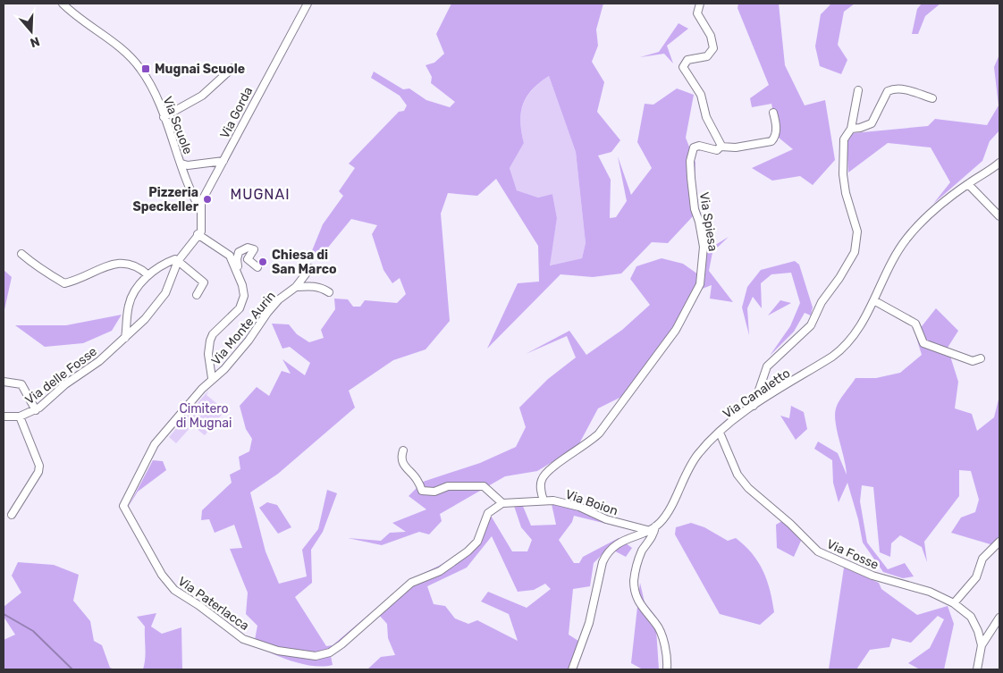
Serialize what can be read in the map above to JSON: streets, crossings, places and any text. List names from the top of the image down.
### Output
{
  "streets": {
    "street": [
      "Via Gorda",
      "Via Scuole",
      "Via Spiesa",
      "Via Monte Aurin",
      "Via delle Fosse",
      "Via Canaletto",
      "Via Boion",
      "Via Fosse",
      "Via Paterlacca"
    ]
  },
  "crossings": [
    ["Via Gorda", "Via Scuole"],
    ["Via Spiesa", "Via Boion"],
    ["Via Monte Aurin", "Via Paterlacca"],
    ["Via Canaletto", "Via Boion"],
    ["Via Canaletto", "Via Fosse"],
    ["Via Boion", "Via Paterlacca"]
  ],
  "districts": ["MUGNAI"],
  "parks": ["Cimitero di Mugnai"],
  "places": {
    "transit": ["Mugnai Scuole"],
    "other": ["Pizzeria Speckeller", "Chiesa di San Marco"]
  },
  "north": "bottom"
}
